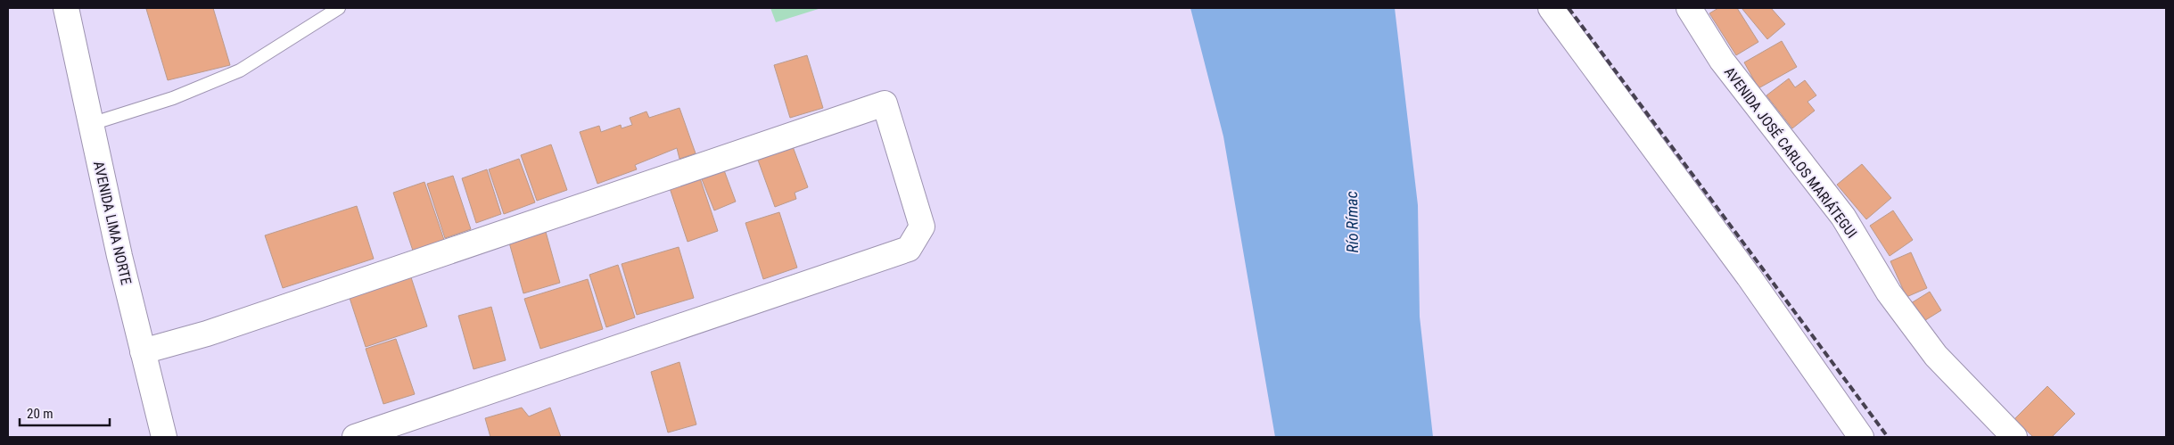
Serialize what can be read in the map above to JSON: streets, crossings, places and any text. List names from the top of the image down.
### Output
{
  "streets": {
    "main road": ["AVENIDA JOSÉ CARLOS MARIÁTEGUI", "AVENIDA LIMA NORTE"]
  },
  "water": ["Río Rímac"],
  "scale_bar": "20 m"
}
